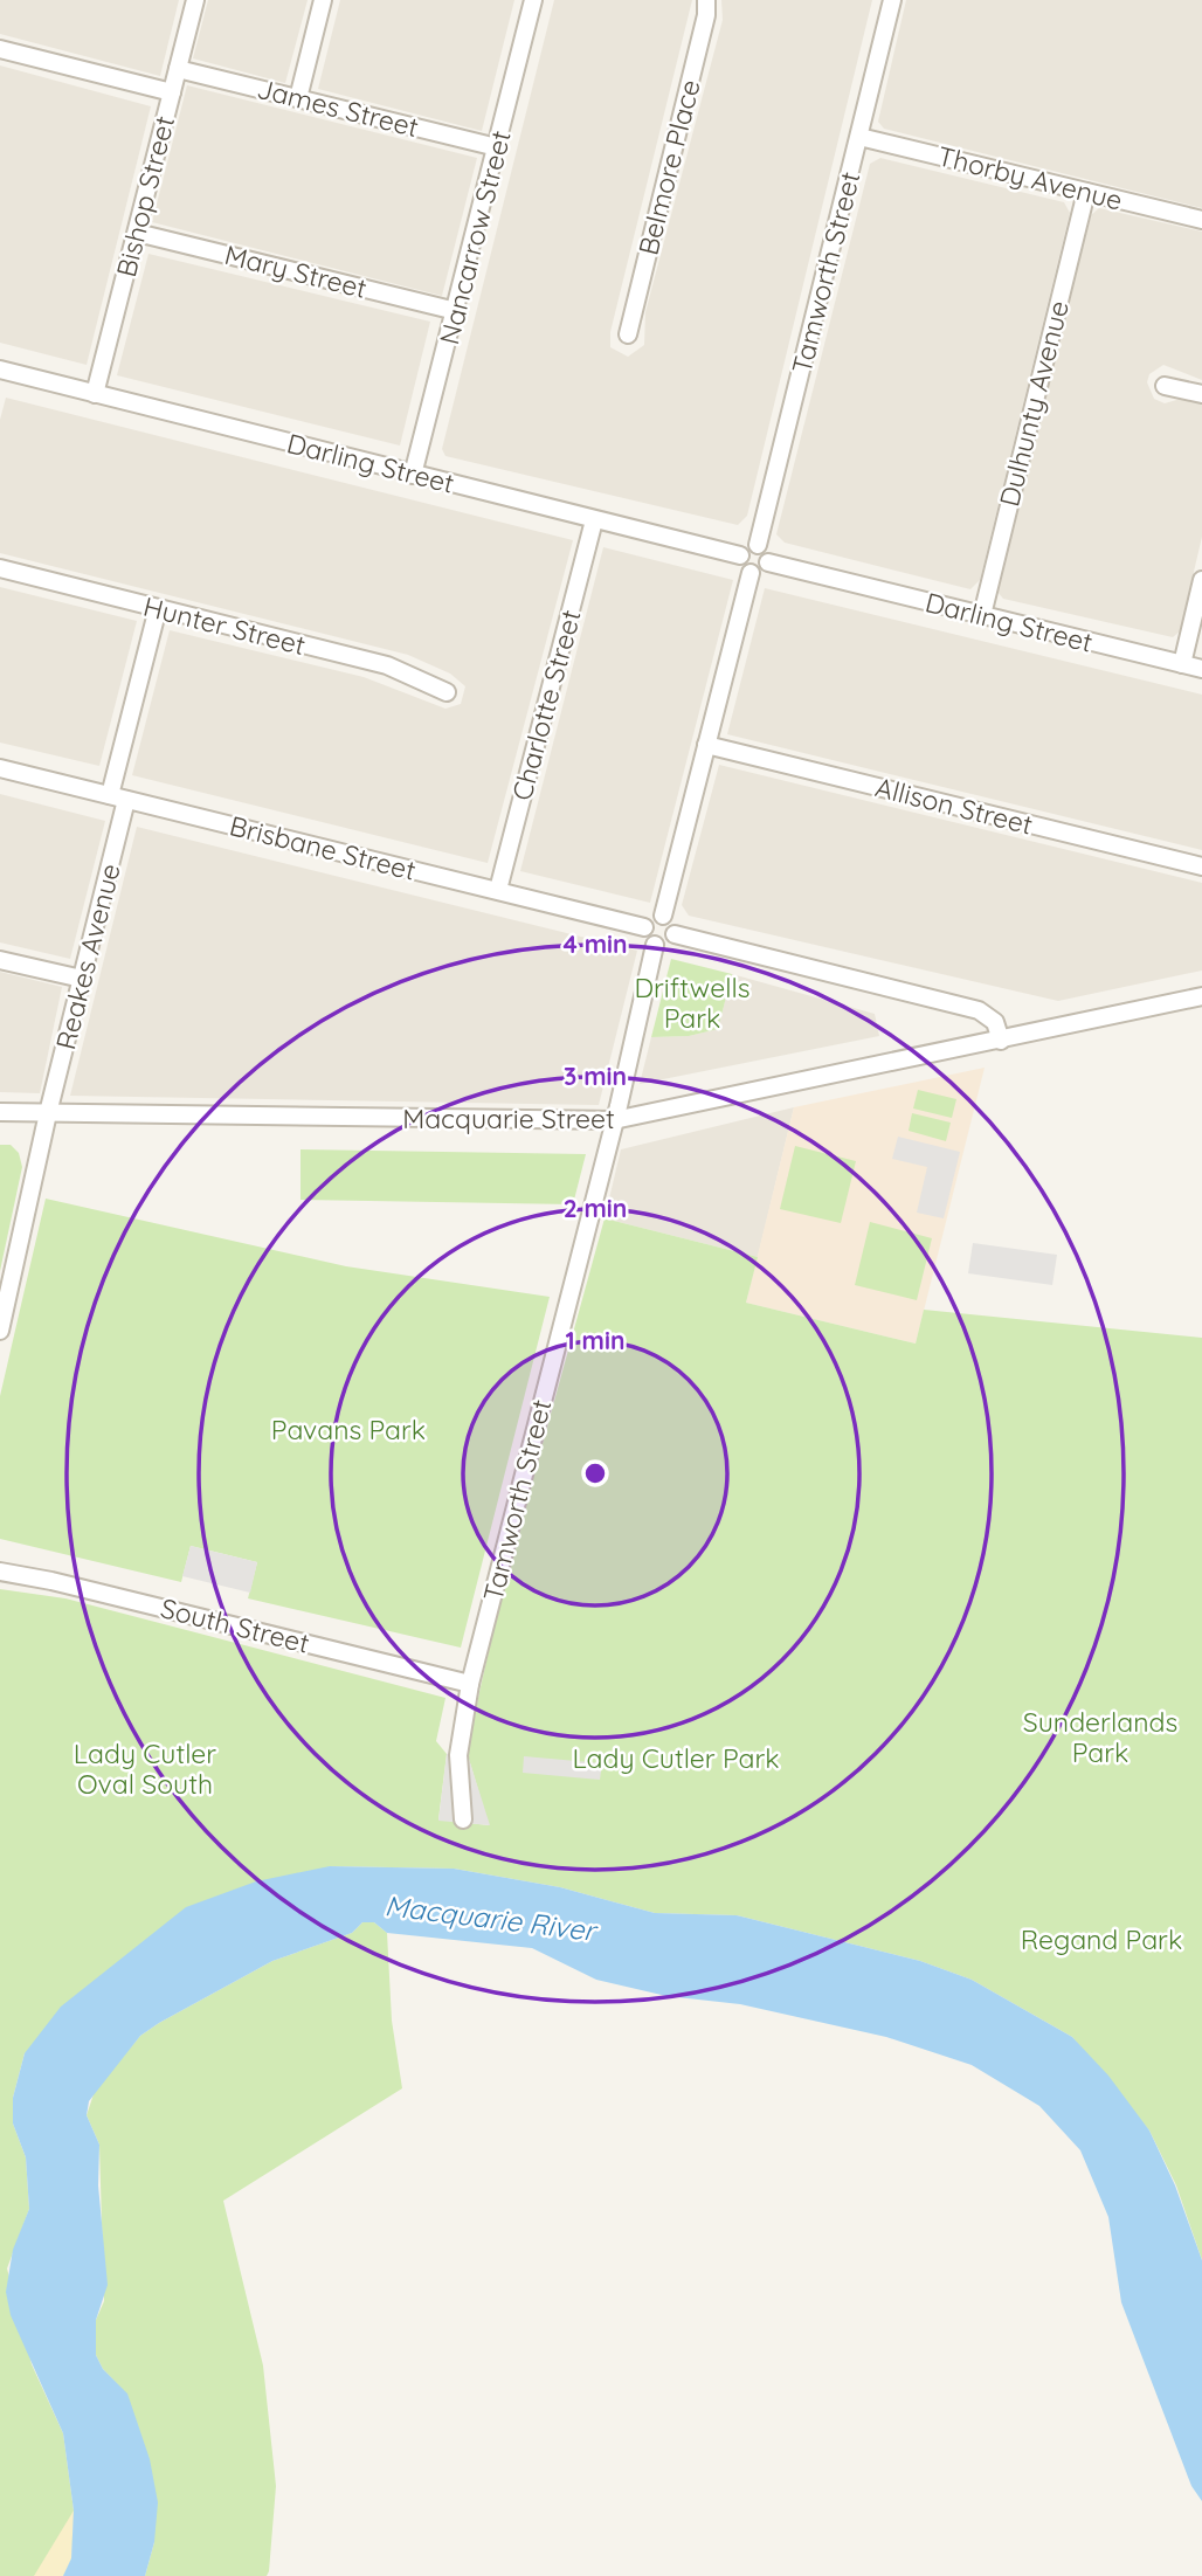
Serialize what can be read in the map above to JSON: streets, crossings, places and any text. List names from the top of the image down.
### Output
{
  "streets": {
    "street": [
      "James Street",
      "Belmore Place",
      "Thorby Avenue",
      "Bishop Street",
      "Nancarrow Street",
      "Mary Street",
      "Tamworth Street",
      "Dulhunty Avenue",
      "Darling Street",
      "Hunter Street",
      "Charlotte Street",
      "Allison Street",
      "Brisbane Street",
      "Reakes Avenue",
      "Macquarie Street",
      "South Street"
    ]
  },
  "crossings": [
    ["James Street", "Bishop Street"],
    ["James Street", "Nancarrow Street"],
    ["Thorby Avenue", "Tamworth Street"],
    ["Thorby Avenue", "Dulhunty Avenue"],
    ["Bishop Street", "Mary Street"],
    ["Bishop Street", "Darling Street"],
    ["Nancarrow Street", "Mary Street"],
    ["Nancarrow Street", "Darling Street"],
    ["Tamworth Street", "Darling Street"],
    ["Tamworth Street", "Brisbane Street"],
    ["Tamworth Street", "Macquarie Street"],
    ["Tamworth Street", "South Street"],
    ["Dulhunty Avenue", "Darling Street"],
    ["Darling Street", "Charlotte Street"],
    ["Hunter Street", "Reakes Avenue"],
    ["Charlotte Street", "Brisbane Street"],
    ["Brisbane Street", "Reakes Avenue"],
    ["Reakes Avenue", "Macquarie Street"]
  ],
  "water": ["Macquarie River"],
  "parks": [
    "Driftwells Park",
    "Pavans Park",
    "Sunderlands Park",
    "Lady Cutler Oval South",
    "Lady Cutler Park",
    "Regand Park"
  ],
  "rings": [
    "4 min",
    "3 min",
    "2 min",
    "1 min"
  ]
}
